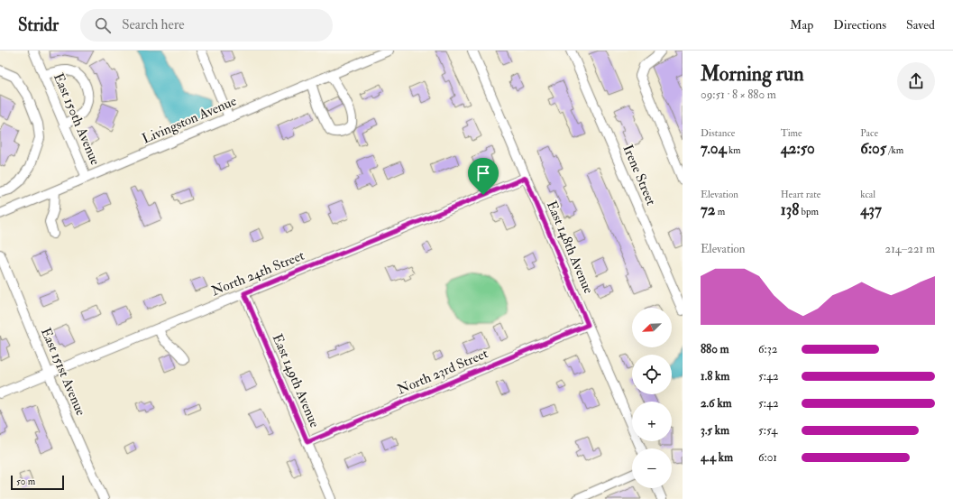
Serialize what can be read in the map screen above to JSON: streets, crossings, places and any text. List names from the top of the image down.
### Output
{
  "streets": {
    "street": [
      "East 150th Avenue",
      "Livingston Avenue",
      "Irene Street",
      "East 148th Avenue",
      "North 24th Street",
      "East 151st Avenue",
      "North 23rd Street",
      "East 149th Avenue"
    ]
  },
  "crossings": [
    ["East 150th Avenue", "Livingston Avenue"],
    ["East 148th Avenue", "North 24th Street"],
    ["East 148th Avenue", "North 23rd Street"],
    ["North 24th Street", "East 151st Avenue"],
    ["North 24th Street", "East 149th Avenue"],
    ["North 23rd Street", "East 149th Avenue"]
  ],
  "scale_bar": "50 m",
  "north": "bottom left",
  "page": {
    "header": "Stridr",
    "search": "Search here",
    "nav": ["Map", "Directions", "Saved"],
    "heading": ["Morning run", "09:51 · 8 × 880 m"],
    "stats": [
      ["Distance", "7.04 km"],
      ["Time", "42:50"],
      ["Pace", "6:05 /km"],
      ["Elevation", "72 m"],
      ["Heart rate", "138 bpm"],
      ["kcal", "437"]
    ],
    "chart": ["Elevation", "214–221 m"],
    "map_buttons": ["+", "−"],
    "list": [
      {
        "name": "880 m",
        "note": "6:32"
      },
      {
        "name": "1.8 km",
        "note": "5:42"
      },
      {
        "name": "2.6 km",
        "note": "5:42"
      },
      {
        "name": "3.5 km",
        "note": "5:54"
      },
      {
        "name": "4.4 km",
        "note": "6:01"
      }
    ],
    "scale": "50 m"
  }
}
